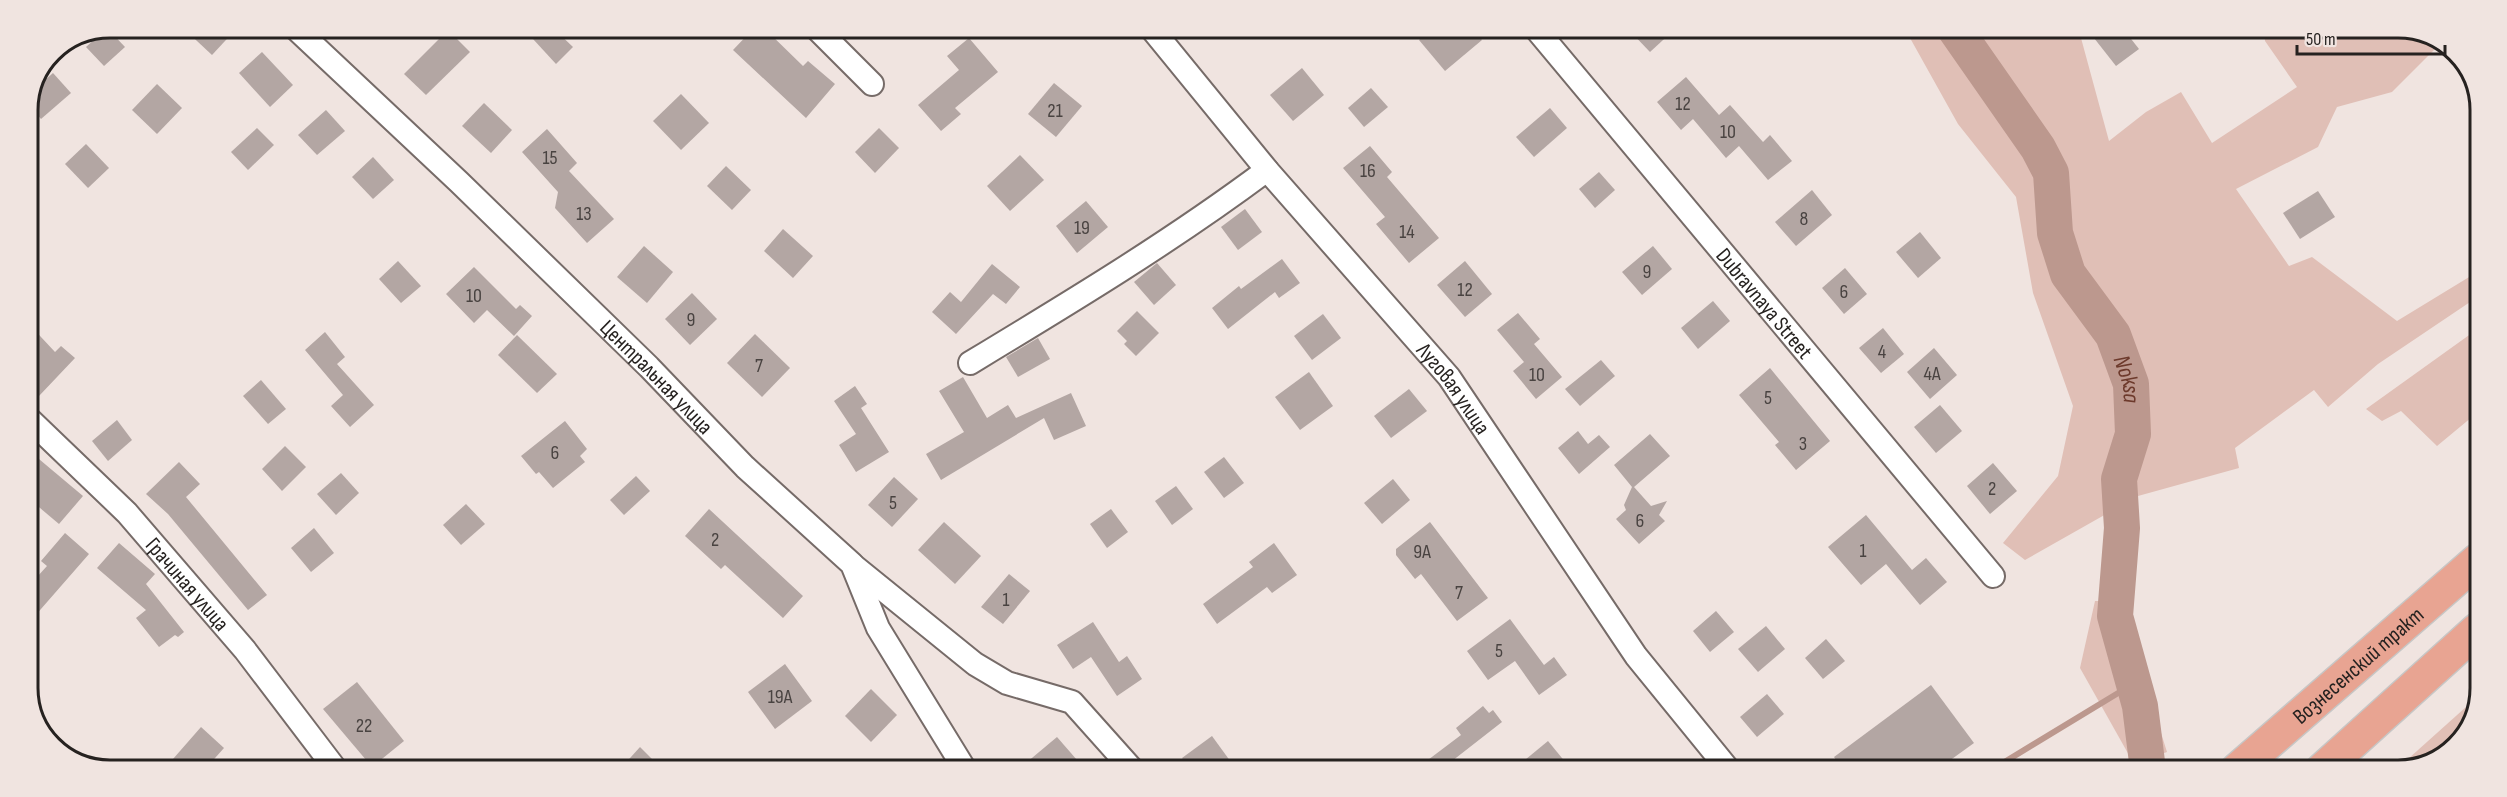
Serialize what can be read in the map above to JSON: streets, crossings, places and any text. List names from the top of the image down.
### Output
{
  "streets": {
    "main road": ["Вознесенский тракт"],
    "street": [
      "Dubravnaya Street",
      "Центральная улица",
      "Луговая улица",
      "Грачиная улица"
    ]
  },
  "water": ["Noksa"],
  "house_numbers": [
    "12",
    "21",
    "10",
    "15",
    "16",
    "13",
    "8",
    "19",
    "14",
    "9",
    "12",
    "6",
    "10",
    "9",
    "4",
    "7",
    "4А",
    "10",
    "5",
    "3",
    "6",
    "2",
    "5",
    "6",
    "2",
    "1",
    "9А",
    "7",
    "1",
    "5",
    "19А",
    "22"
  ],
  "scale_bar": "50 m"
}
